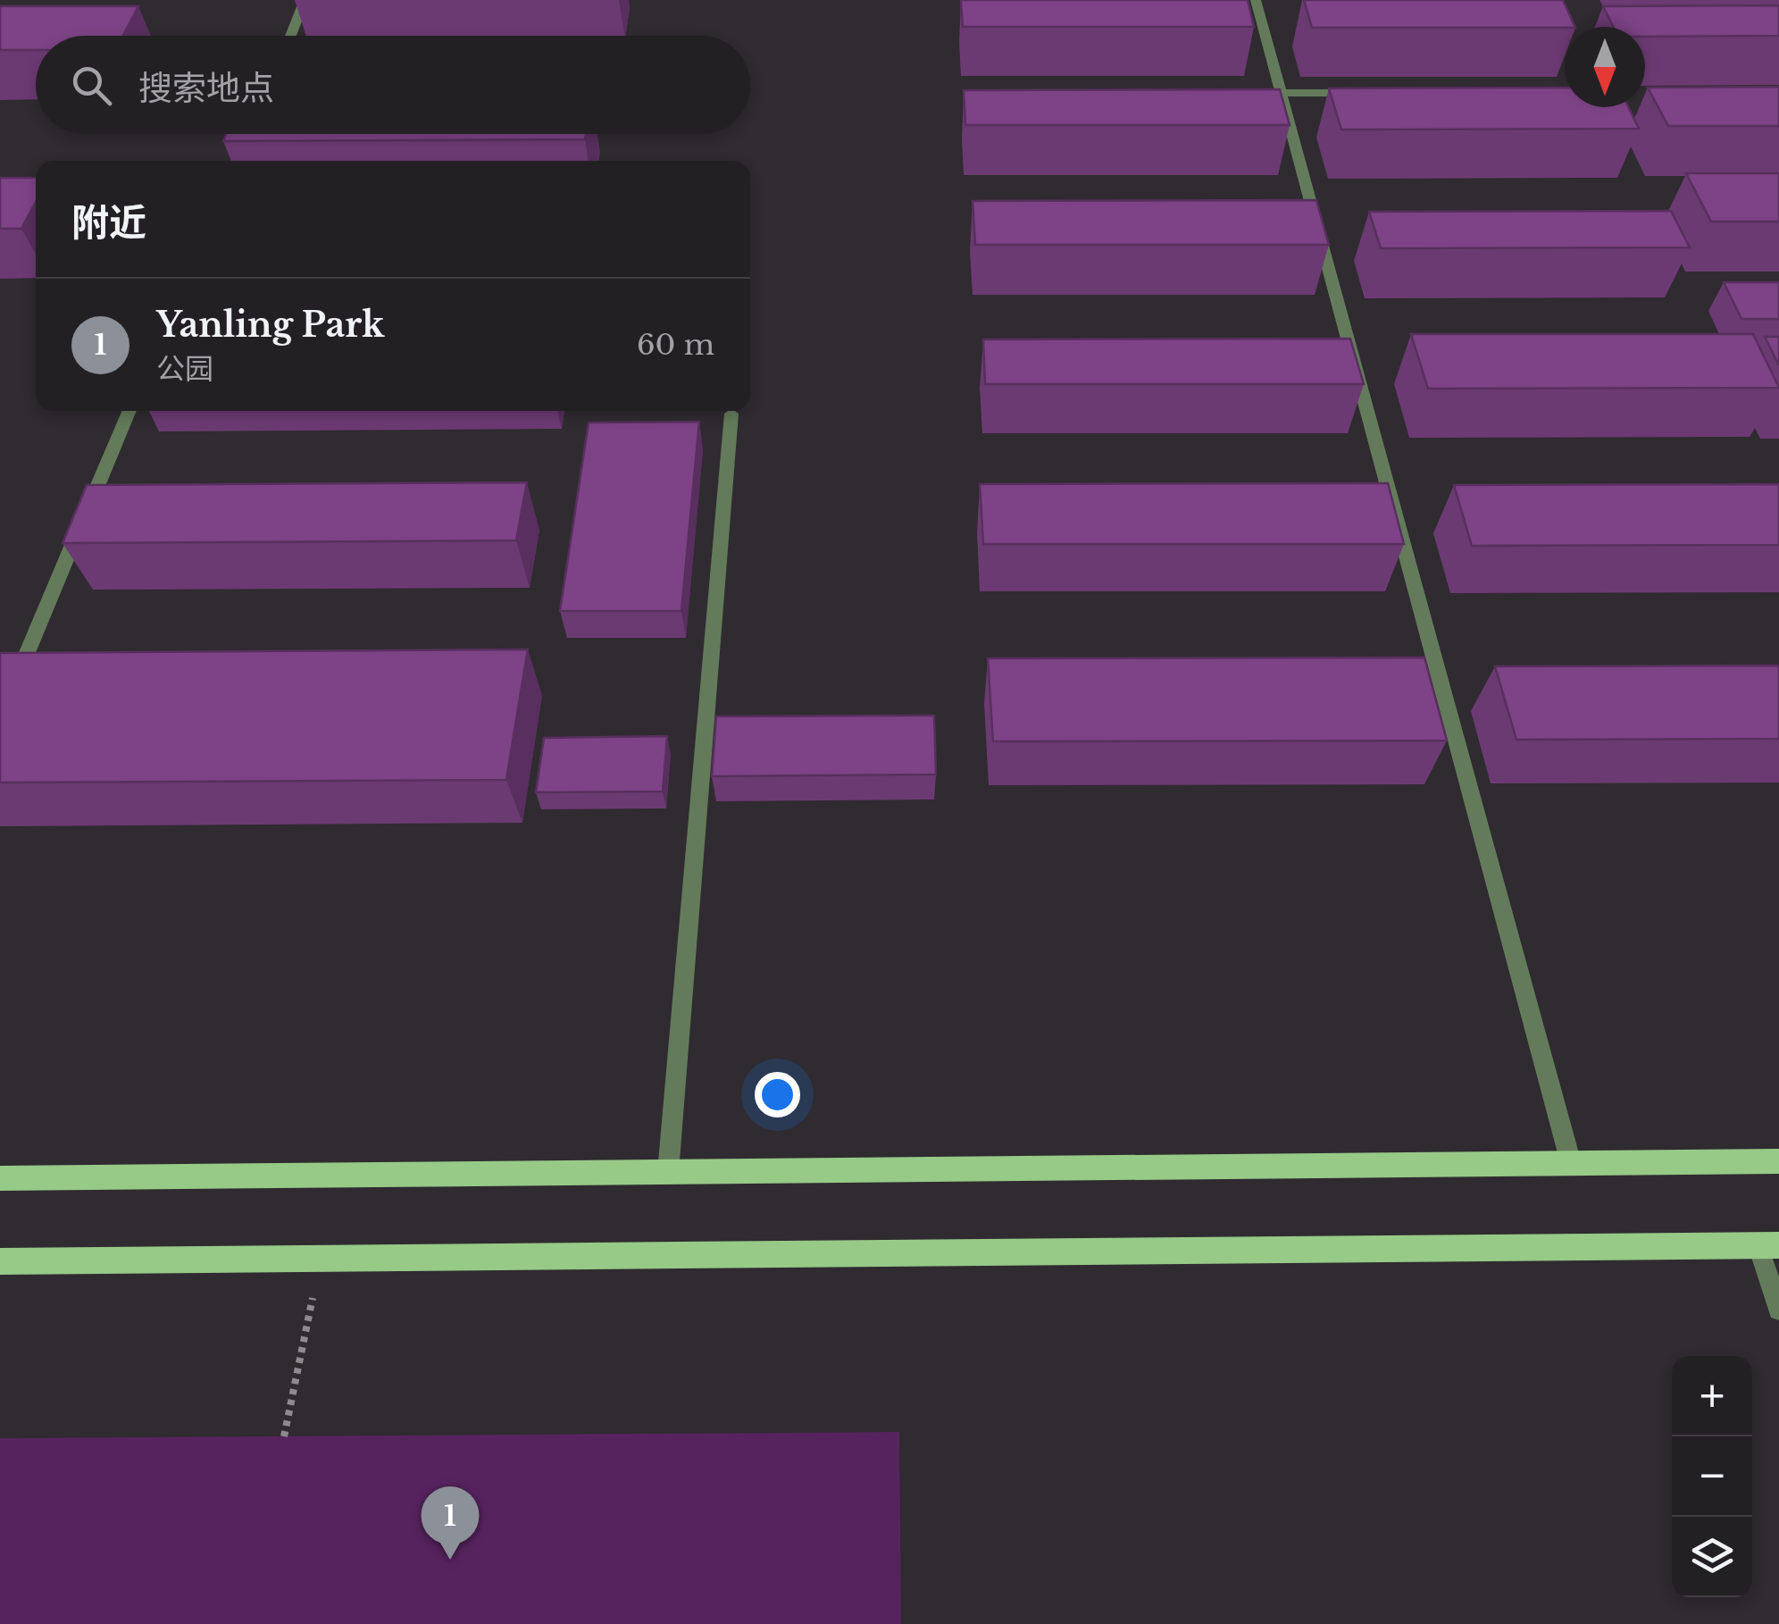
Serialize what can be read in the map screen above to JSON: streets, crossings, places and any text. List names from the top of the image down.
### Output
{
  "north": "bottom",
  "page": {
    "search": "搜索地点",
    "heading": "附近",
    "list": [
      {
        "mark": "1",
        "name": "Yanling Park",
        "note": "公园",
        "value": "60 m"
      }
    ],
    "map_buttons": ["+", "−"],
    "pins": "1"
  }
}
